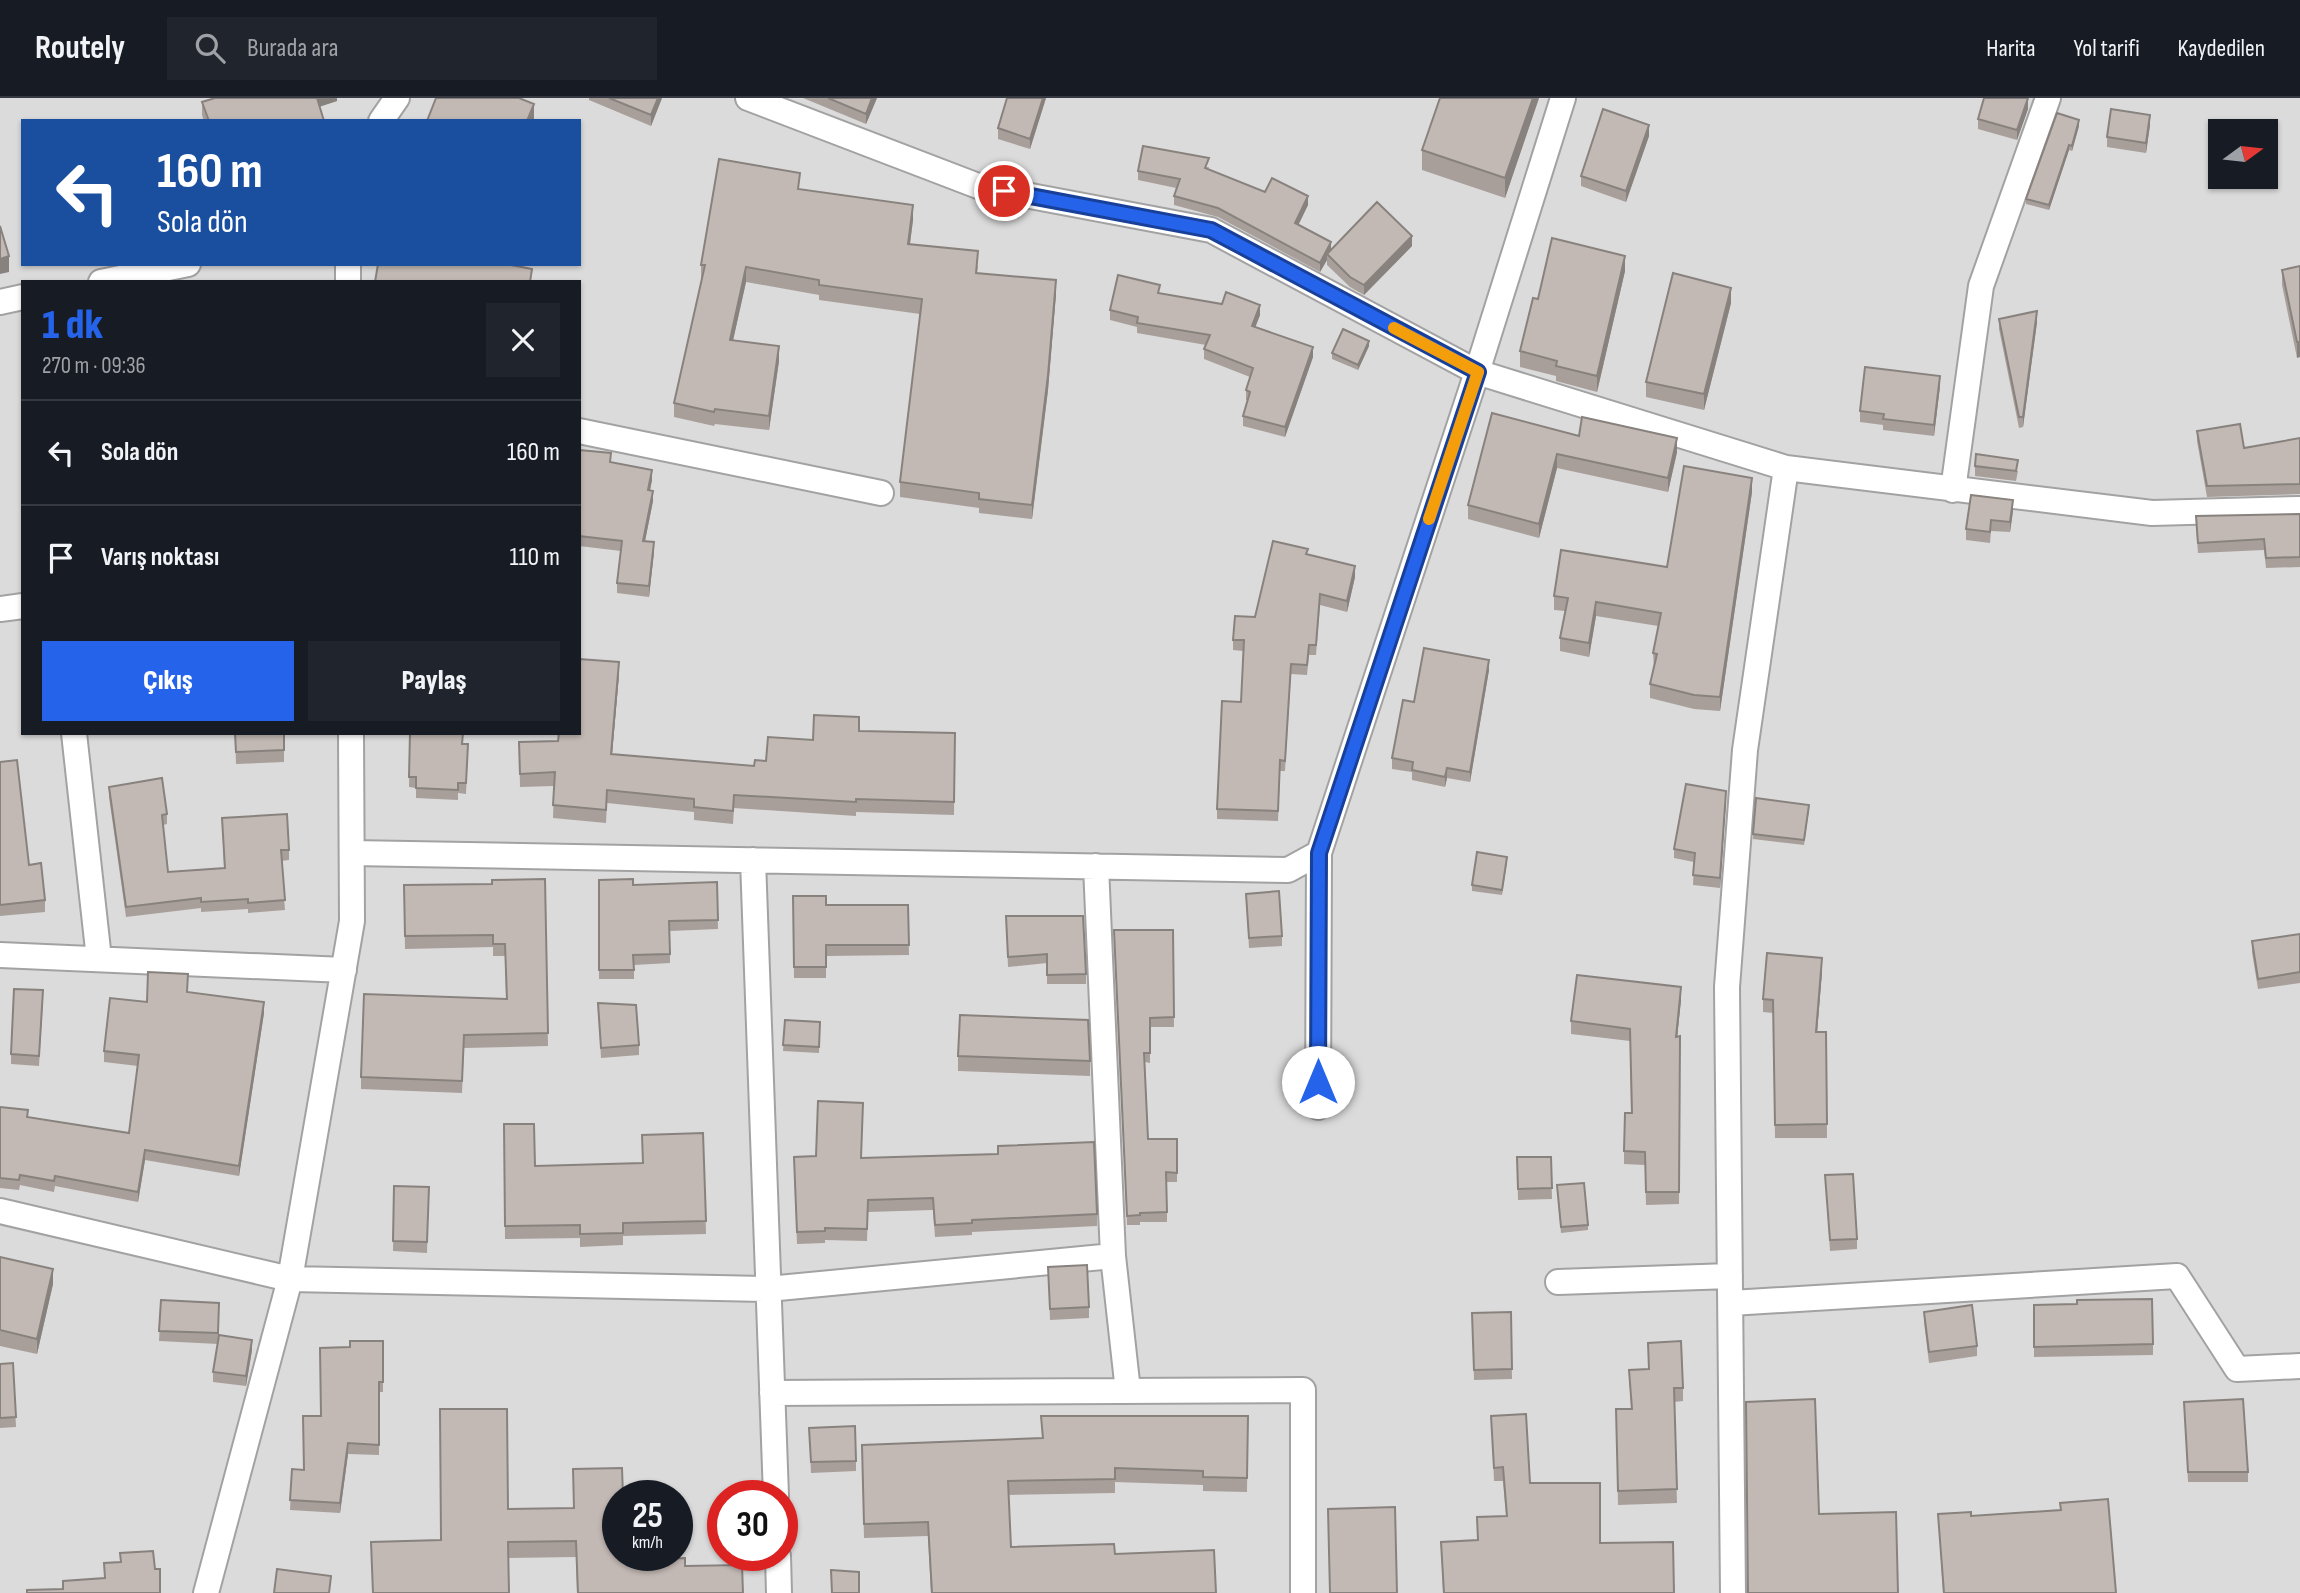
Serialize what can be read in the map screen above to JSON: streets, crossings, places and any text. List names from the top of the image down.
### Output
{
  "north": "right",
  "page": {
    "header": "Routely",
    "search": "Burada ara",
    "nav": ["Harita", "Yol tarifi", "Kaydedilen"],
    "turn": ["160 m", "Sola dön"],
    "heading": ["1 dk", "270 m · 09:36"],
    "list": [
      {
        "name": "Sola dön",
        "value": "160 m"
      },
      {
        "name": "Varış noktası",
        "value": "110 m"
      }
    ],
    "buttons": ["Çıkış", "Paylaş"],
    "speed": "25 km/h",
    "limit": "30"
  }
}
